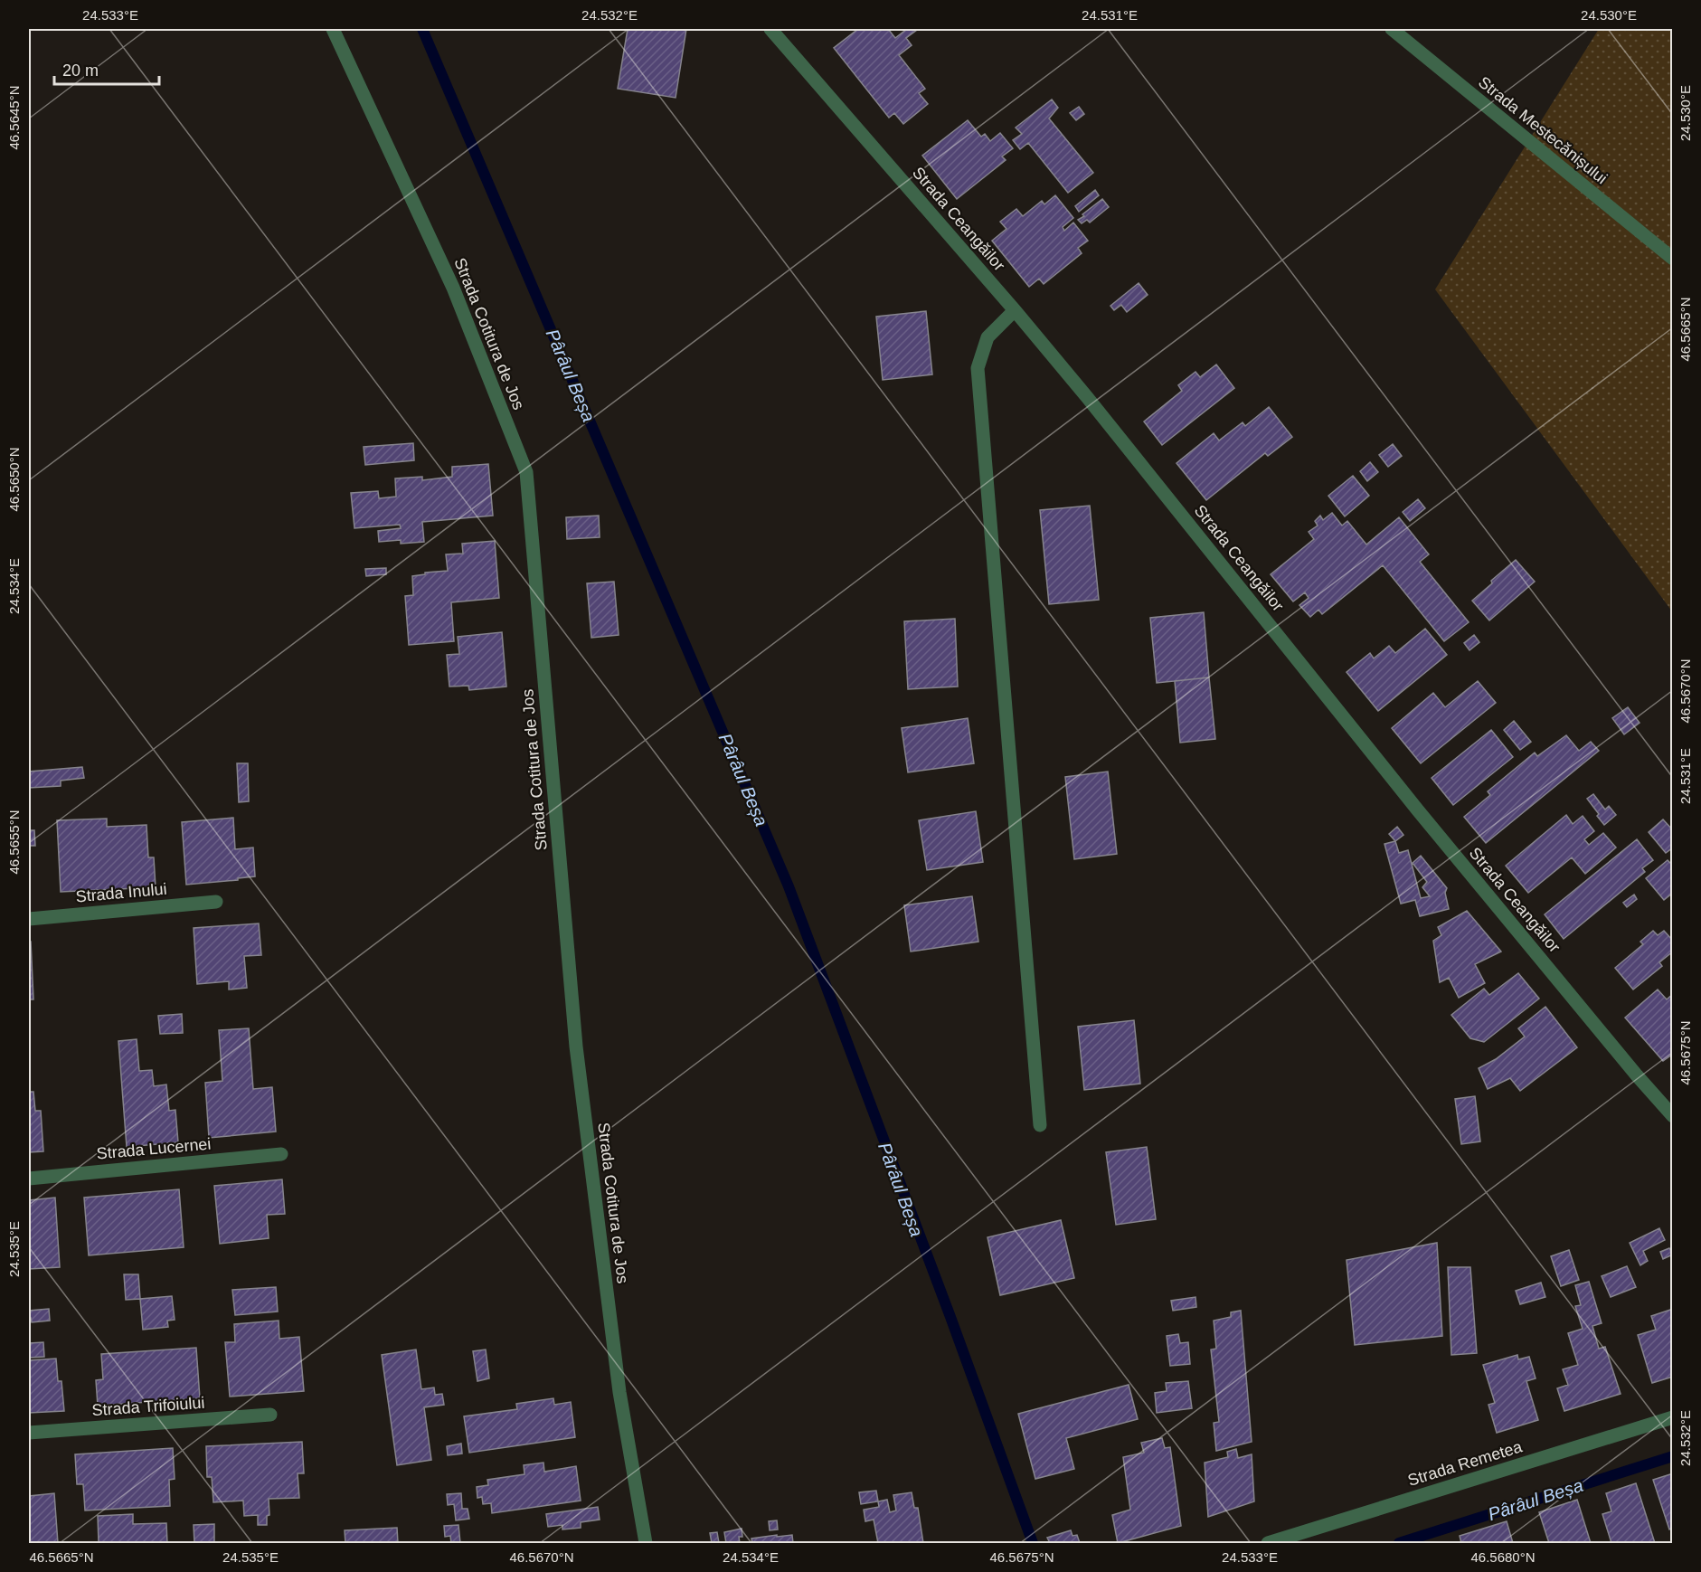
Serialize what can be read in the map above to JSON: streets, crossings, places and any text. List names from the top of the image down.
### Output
{
  "streets": {
    "street": [
      "Strada Mestecănișului",
      "Strada Ceangăilor",
      "Strada Cotitura de Jos",
      "Strada Inului",
      "Strada Lucernei",
      "Strada Trifoiului",
      "Strada Remetea"
    ]
  },
  "water": ["Pârâul Beșa"],
  "scale_bar": "20 m",
  "coordinates": [
    "24.533°E",
    "24.532°E",
    "24.531°E",
    "24.530°E",
    "46.5645°N",
    "46.5665°N",
    "46.5650°N",
    "24.534°E",
    "46.5670°N",
    "46.5655°N",
    "46.5675°N",
    "24.535°E",
    "46.5680°N"
  ]
}
